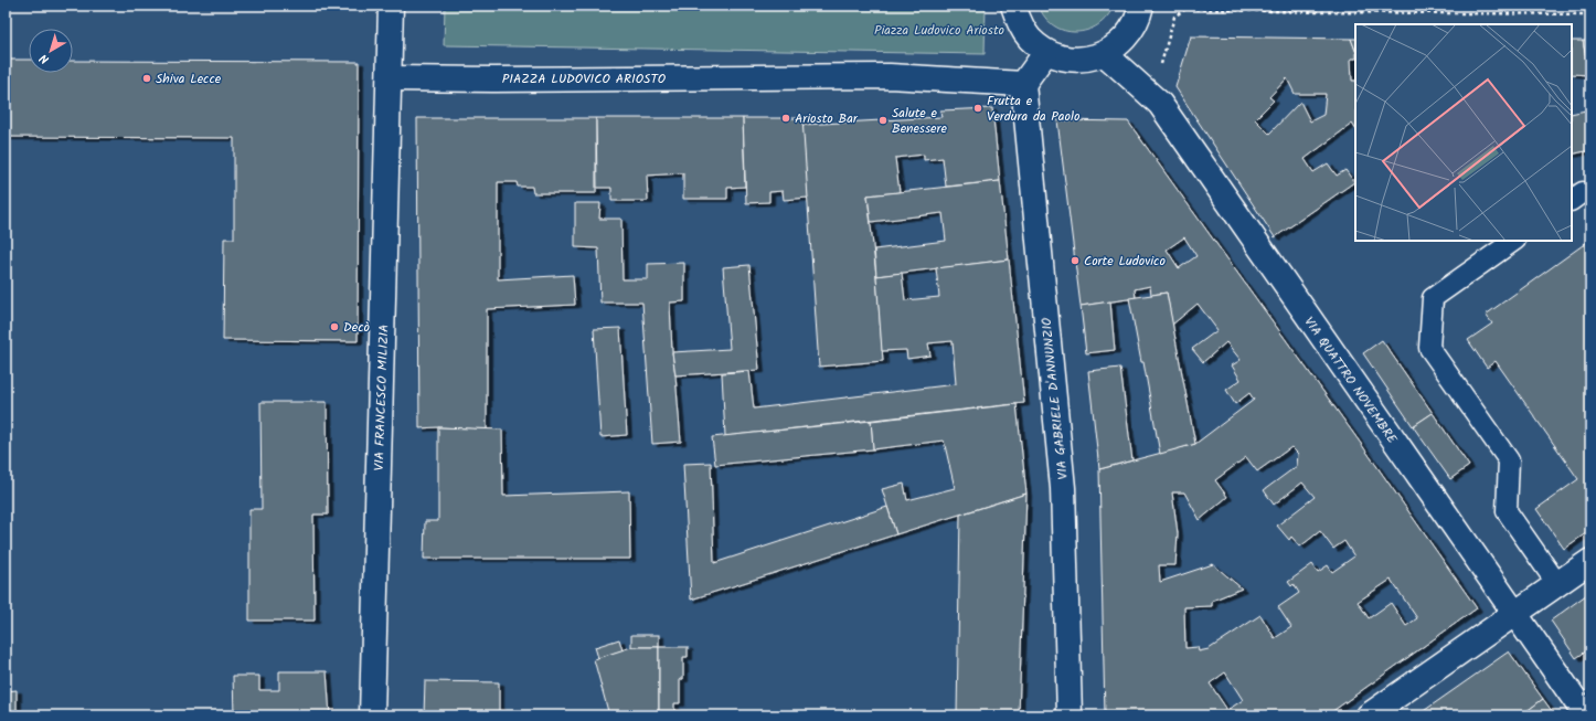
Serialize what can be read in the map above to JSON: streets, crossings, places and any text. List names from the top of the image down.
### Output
{
  "streets": {
    "street": [
      "PIAZZA LUDOVICO ARIOSTO",
      "VIA QUATTRO NOVEMBRE",
      "VIA FRANCESCO MILIZIA",
      "VIA GABRIELE D'ANNUNZIO"
    ]
  },
  "crossings": [
    ["PIAZZA LUDOVICO ARIOSTO", "VIA FRANCESCO MILIZIA"],
    ["PIAZZA LUDOVICO ARIOSTO", "VIA GABRIELE D'ANNUNZIO"]
  ],
  "parks": ["Piazza Ludovico Ariosto"],
  "places": [
    "Shiva Lecce",
    "Frutta e Verdura da Paolo",
    "Ariosto Bar",
    "Salute e Benessere",
    "Corte Ludovico",
    "Decò"
  ],
  "north": "bottom left"
}
